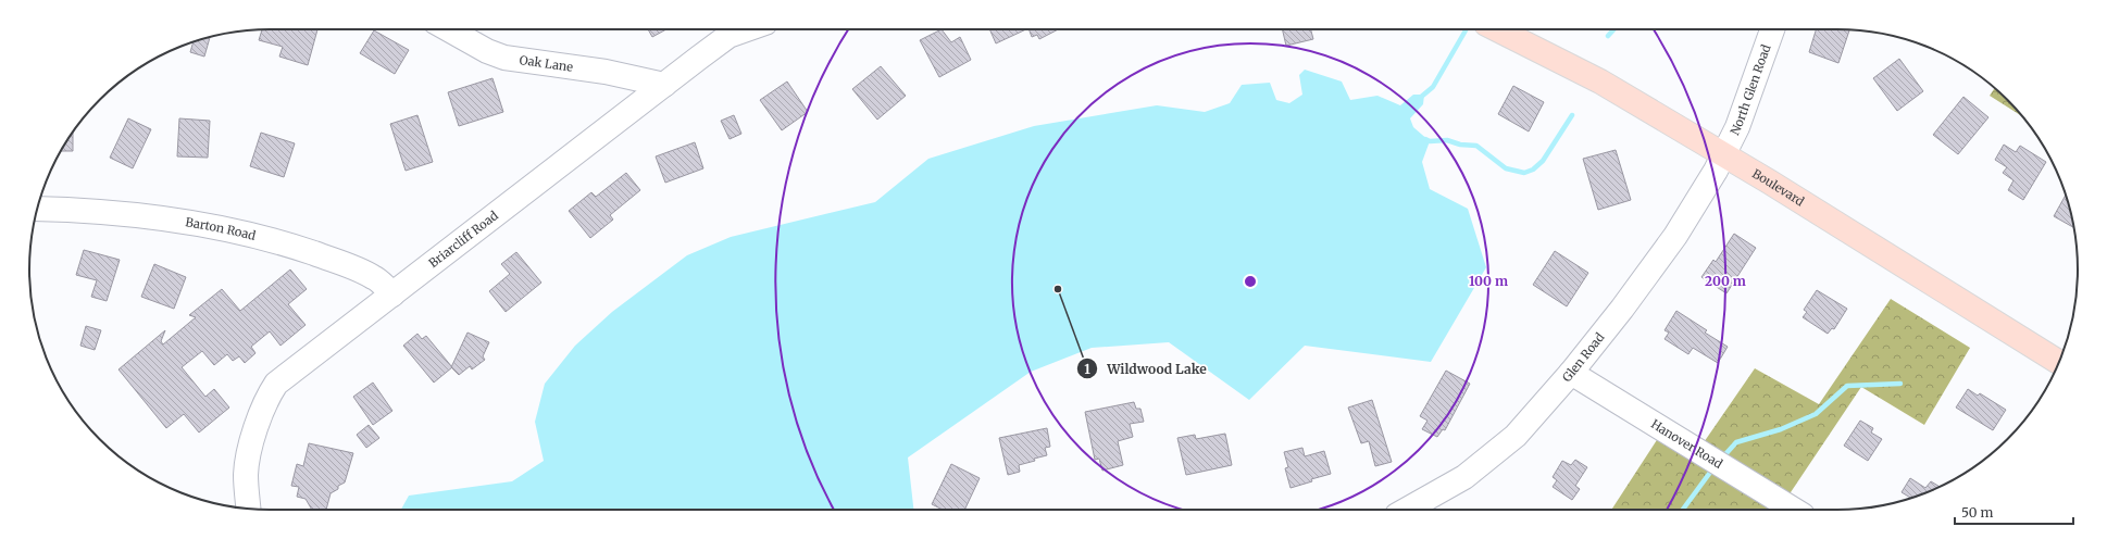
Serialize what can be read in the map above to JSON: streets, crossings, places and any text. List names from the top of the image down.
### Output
{
  "streets": {
    "main road": ["Boulevard"],
    "street": [
      "Oak Lane",
      "North Glen Road",
      "Barton Road",
      "Briarcliff Road",
      "Glen Road",
      "Hanover Road"
    ]
  },
  "crossings": [
    ["Oak Lane", "Briarcliff Road"],
    ["North Glen Road", "Boulevard"],
    ["North Glen Road", "Glen Road"],
    ["Boulevard", "Glen Road"],
    ["Barton Road", "Briarcliff Road"],
    ["Glen Road", "Hanover Road"]
  ],
  "places": ["Wildwood Lake"],
  "scale_bar": "50 m",
  "rings": ["100 m", "200 m"]
}
